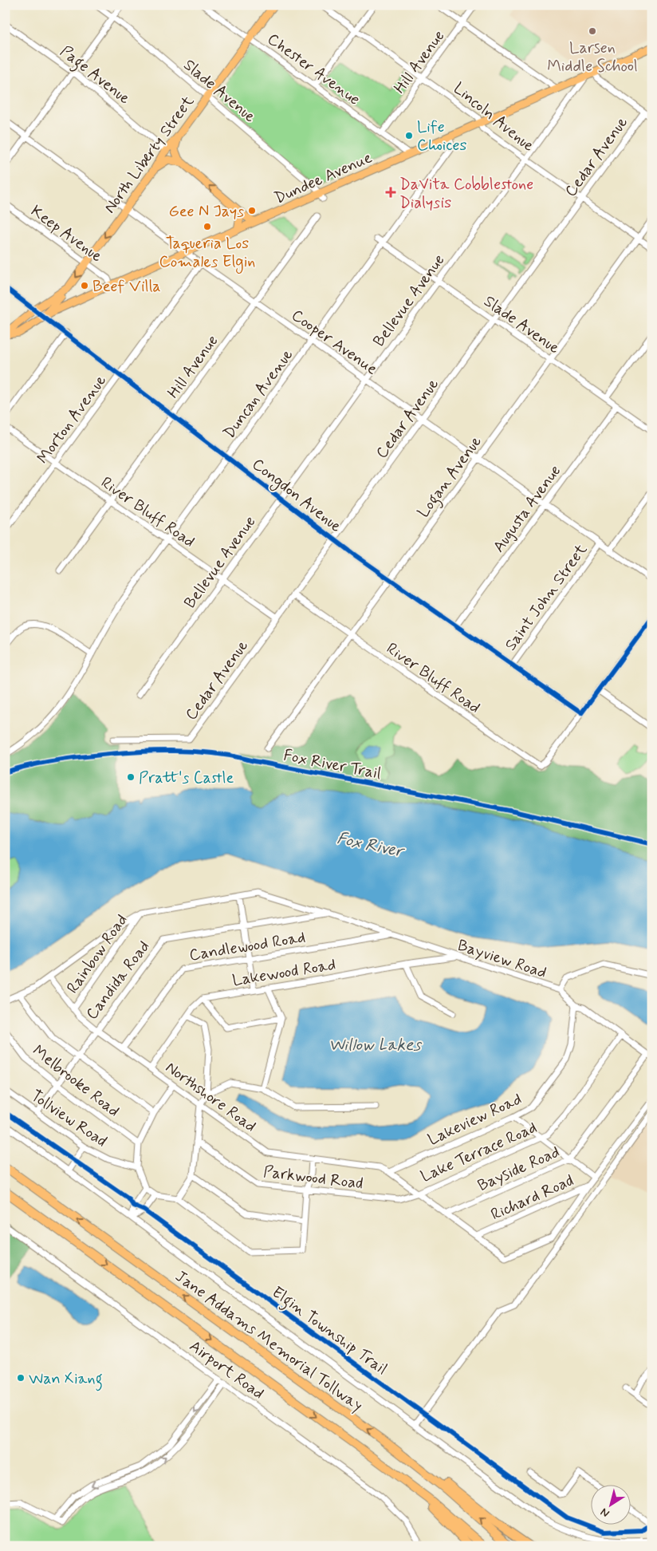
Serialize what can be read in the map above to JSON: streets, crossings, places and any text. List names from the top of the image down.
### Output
{
  "streets": {
    "highway": ["Jane Addams Memorial Tollway"],
    "main road": ["North Liberty Street", "Dundee Avenue"],
    "street": [
      "Hill Avenue",
      "Chester Avenue",
      "Page Avenue",
      "Slade Avenue",
      "Lincoln Avenue",
      "Cedar Avenue",
      "Keep Avenue",
      "Bellevue Avenue",
      "Cooper Avenue",
      "Duncan Avenue",
      "Morton Avenue",
      "Logan Avenue",
      "Congdon Avenue",
      "Augusta Avenue",
      "River Bluff Road",
      "Saint John Street",
      "Candlewood Road",
      "Rainbow Road",
      "Bayview Road",
      "Lakewood Road",
      "Candida Road",
      "Melbrooke Road",
      "Northshore Road",
      "Tollview Road",
      "Lakeview Road",
      "Lake Terrace Road",
      "Bayside Road",
      "Parkwood Road",
      "Richard Road",
      "Airport Road"
    ],
    "cycle path": ["Fox River Trail", "Elgin Township Trail"]
  },
  "crossings": [
    ["Hill Avenue", "Chester Avenue"],
    ["Hill Avenue", "Lincoln Avenue"],
    ["Hill Avenue", "Cooper Avenue"],
    ["Hill Avenue", "Congdon Avenue"],
    ["Hill Avenue", "River Bluff Road"],
    ["Chester Avenue", "North Liberty Street"],
    ["Chester Avenue", "Dundee Avenue"],
    ["Page Avenue", "North Liberty Street"],
    ["Slade Avenue", "North Liberty Street"],
    ["Slade Avenue", "Cedar Avenue"],
    ["Slade Avenue", "Dundee Avenue"],
    ["Slade Avenue", "Bellevue Avenue"],
    ["Slade Avenue", "Duncan Avenue"],
    ["Slade Avenue", "Logan Avenue"],
    ["Slade Avenue", "Augusta Avenue"],
    ["Lincoln Avenue", "Cedar Avenue"],
    ["Lincoln Avenue", "Dundee Avenue"],
    ["Lincoln Avenue", "Bellevue Avenue"],
    ["Lincoln Avenue", "Logan Avenue"],
    ["North Liberty Street", "Dundee Avenue"],
    ["North Liberty Street", "Keep Avenue"],
    ["North Liberty Street", "Cooper Avenue"],
    ["North Liberty Street", "Congdon Avenue"],
    ["Cedar Avenue", "Cooper Avenue"],
    ["Cedar Avenue", "Congdon Avenue"],
    ["Cedar Avenue", "River Bluff Road"],
    ["Dundee Avenue", "Keep Avenue"],
    ["Dundee Avenue", "Bellevue Avenue"],
    ["Dundee Avenue", "Cooper Avenue"],
    ["Dundee Avenue", "Duncan Avenue"],
    ["Dundee Avenue", "Congdon Avenue"],
    ["Bellevue Avenue", "Cooper Avenue"],
    ["Bellevue Avenue", "Congdon Avenue"],
    ["Bellevue Avenue", "River Bluff Road"],
    ["Cooper Avenue", "Duncan Avenue"],
    ["Cooper Avenue", "Morton Avenue"],
    ["Cooper Avenue", "Logan Avenue"],
    ["Cooper Avenue", "Augusta Avenue"],
    ["Cooper Avenue", "Saint John Street"],
    ["Duncan Avenue", "Congdon Avenue"],
    ["Duncan Avenue", "River Bluff Road"],
    ["Morton Avenue", "Congdon Avenue"],
    ["Morton Avenue", "River Bluff Road"],
    ["Logan Avenue", "Congdon Avenue"],
    ["Logan Avenue", "River Bluff Road"],
    ["Congdon Avenue", "Augusta Avenue"],
    ["Congdon Avenue", "River Bluff Road"],
    ["Congdon Avenue", "Saint John Street"],
    ["Candlewood Road", "Bayview Road"],
    ["Candlewood Road", "Northshore Road"],
    ["Rainbow Road", "Bayview Road"],
    ["Rainbow Road", "Northshore Road"],
    ["Bayview Road", "Lakewood Road"],
    ["Bayview Road", "Candida Road"],
    ["Bayview Road", "Lakeview Road"],
    ["Bayview Road", "Lake Terrace Road"],
    ["Bayview Road", "Bayside Road"],
    ["Candida Road", "Melbrooke Road"],
    ["Candida Road", "Northshore Road"],
    ["Candida Road", "Tollview Road"],
    ["Northshore Road", "Lakeview Road"],
    ["Lake Terrace Road", "Parkwood Road"]
  ],
  "water": ["Fox River", "Willow Lakes"],
  "places": {
    "other": [
      "Larsen Middle School",
      "Life Choices",
      "Gee N Jays",
      "Taqueria Los Comales Elgin",
      "Beef Villa",
      "Pratt's Castle",
      "Wan Xiang"
    ],
    "health": ["DaVita Cobblestone Dialysis"]
  },
  "north": "bottom left"
}
